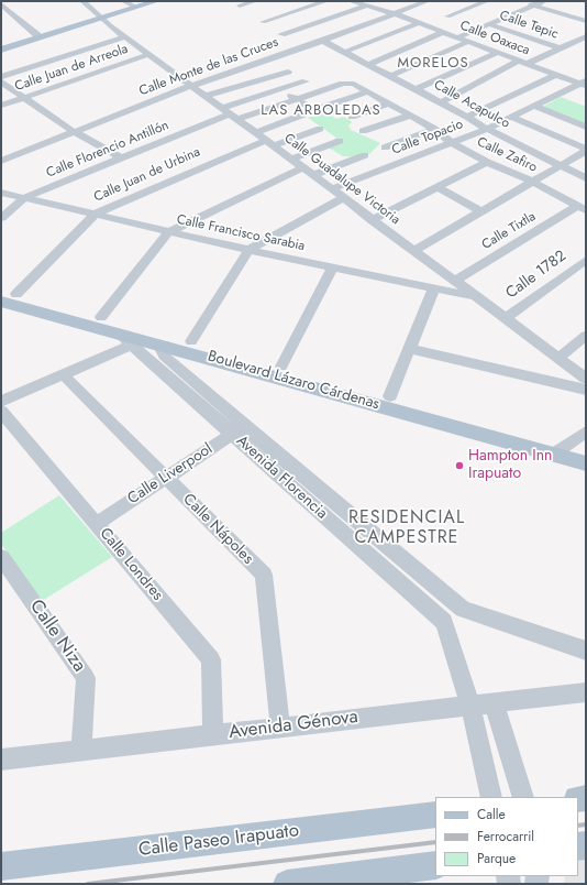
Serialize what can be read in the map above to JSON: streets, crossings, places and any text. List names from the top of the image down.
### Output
{
  "streets": {
    "main road": ["Boulevard Lázaro Cárdenas", "Calle Paseo Irapuato"],
    "street": [
      "Calle Tepic",
      "Calle Oaxaca",
      "Calle Monte de las Cruces",
      "Calle Juan de Arreola",
      "Calle Acapulco",
      "Calle Topacio",
      "Calle Florencio Antillón",
      "Calle Zafiro",
      "Calle Juan de Urbina",
      "Calle Guadalupe Victoria",
      "Calle Tixtla",
      "Calle Francisco Sarabia",
      "Calle 1782",
      "Calle Liverpool",
      "Avenida Florencia",
      "Calle Nápoles",
      "Calle Londres",
      "Calle Niza",
      "Avenida Génova"
    ]
  },
  "crossings": [
    ["Calle Oaxaca", "Calle Monte de las Cruces"],
    ["Calle Oaxaca", "Calle Topacio"],
    ["Calle Monte de las Cruces", "Calle Acapulco"],
    ["Calle Monte de las Cruces", "Calle Guadalupe Victoria"],
    ["Calle Juan de Arreola", "Calle Guadalupe Victoria"],
    ["Calle Acapulco", "Calle Topacio"],
    ["Calle Topacio", "Calle Zafiro"],
    ["Calle Topacio", "Calle Guadalupe Victoria"],
    ["Calle Florencio Antillón", "Calle Guadalupe Victoria"],
    ["Calle Florencio Antillón", "Calle Francisco Sarabia"],
    ["Calle Zafiro", "Calle Tixtla"],
    ["Calle Juan de Urbina", "Calle Guadalupe Victoria"],
    ["Calle Juan de Urbina", "Calle Francisco Sarabia"],
    ["Calle Juan de Urbina", "Boulevard Lázaro Cárdenas"],
    ["Calle Guadalupe Victoria", "Calle Tixtla"],
    ["Calle Guadalupe Victoria", "Calle Francisco Sarabia"],
    ["Calle Guadalupe Victoria", "Calle 1782"],
    ["Boulevard Lázaro Cárdenas", "Avenida Florencia"],
    ["Calle Liverpool", "Avenida Florencia"],
    ["Calle Liverpool", "Calle Nápoles"],
    ["Calle Liverpool", "Calle Londres"],
    ["Calle Nápoles", "Avenida Génova"],
    ["Calle Londres", "Avenida Génova"],
    ["Calle Niza", "Avenida Génova"]
  ],
  "districts": ["MORELOS", "LAS ARBOLEDAS", "RESIDENCIAL CAMPESTRE"],
  "places": ["Hampton Inn Irapuato"],
  "legend": ["Calle", "Ferrocarril", "Parque"]
}
